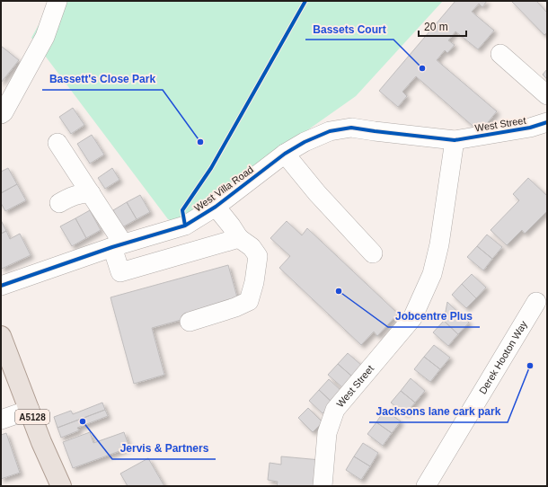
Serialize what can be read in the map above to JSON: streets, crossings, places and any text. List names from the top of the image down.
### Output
{
  "streets": {
    "main road": ["A5128"],
    "street": ["West Street", "West Villa Road", "Derek Hooton Way"]
  },
  "crossings": [
    ["West Street", "West Villa Road"]
  ],
  "places": [
    "Bassets Court",
    "Bassett's Close Park",
    "Jobcentre Plus",
    "Jacksons lane cark park",
    "Jervis & Partners"
  ],
  "scale_bar": "20 m"
}
